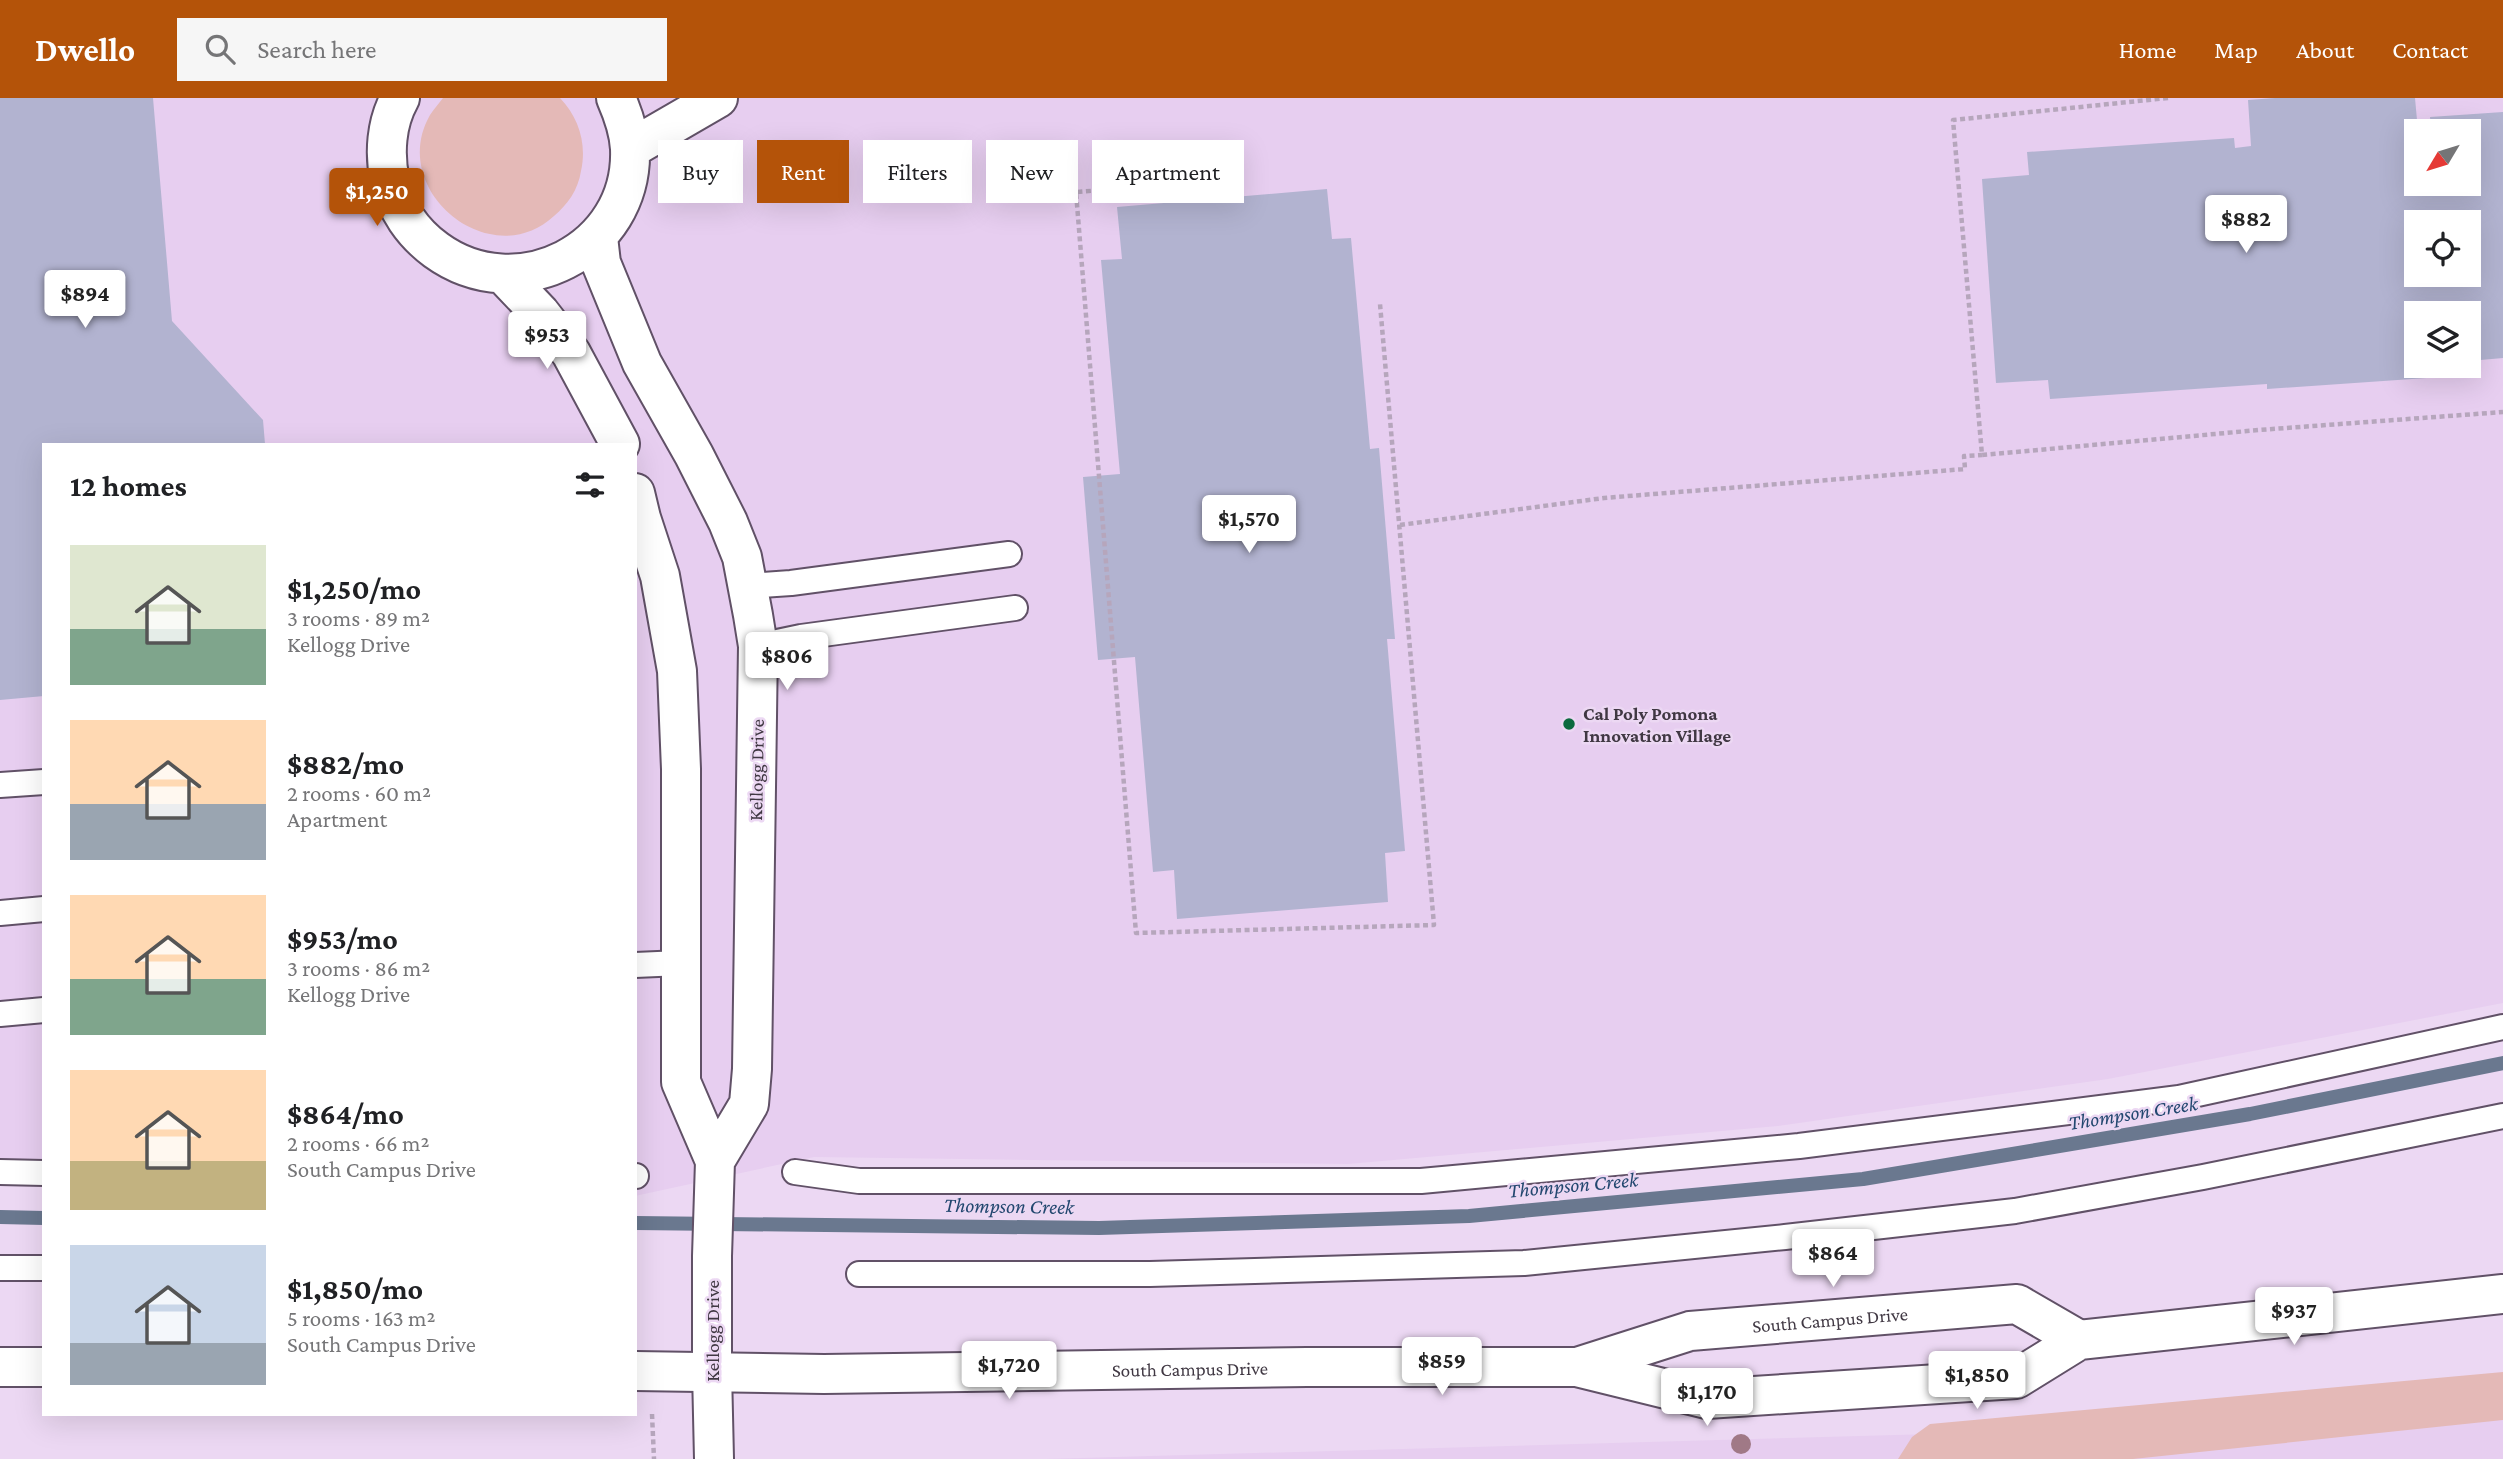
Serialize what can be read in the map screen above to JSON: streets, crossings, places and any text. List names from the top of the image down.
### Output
{
  "streets": {
    "street": ["Kellogg Drive", "South Campus Drive"]
  },
  "crossings": [
    ["Kellogg Drive", "South Campus Drive"]
  ],
  "water": ["Thompson Creek"],
  "places": ["Cal Poly Pomona Innovation Village"],
  "north": "bottom left",
  "page": {
    "header": "Dwello",
    "search": "Search here",
    "nav": [
      "Home",
      "Map",
      "About",
      "Contact"
    ],
    "chip": [
      "Buy",
      "Rent",
      "Filters",
      "New",
      "Apartment"
    ],
    "price": [
      "$1,250",
      "$882",
      "$894",
      "$953",
      "$1,570",
      "$806",
      "$864",
      "$937",
      "$859",
      "$1,720",
      "$1,850",
      "$1,170"
    ],
    "heading": "12 homes",
    "list": [
      {
        "name": "$1,250/mo",
        "note": "3 rooms · 89 m² · Kellogg Drive"
      },
      {
        "name": "$882/mo",
        "note": "2 rooms · 60 m² · Apartment"
      },
      {
        "name": "$953/mo",
        "note": "3 rooms · 86 m² · Kellogg Drive"
      },
      {
        "name": "$864/mo",
        "note": "2 rooms · 66 m² · South Campus Drive"
      },
      {
        "name": "$1,850/mo",
        "note": "5 rooms · 163 m² · South Campus Drive"
      }
    ]
  }
}
